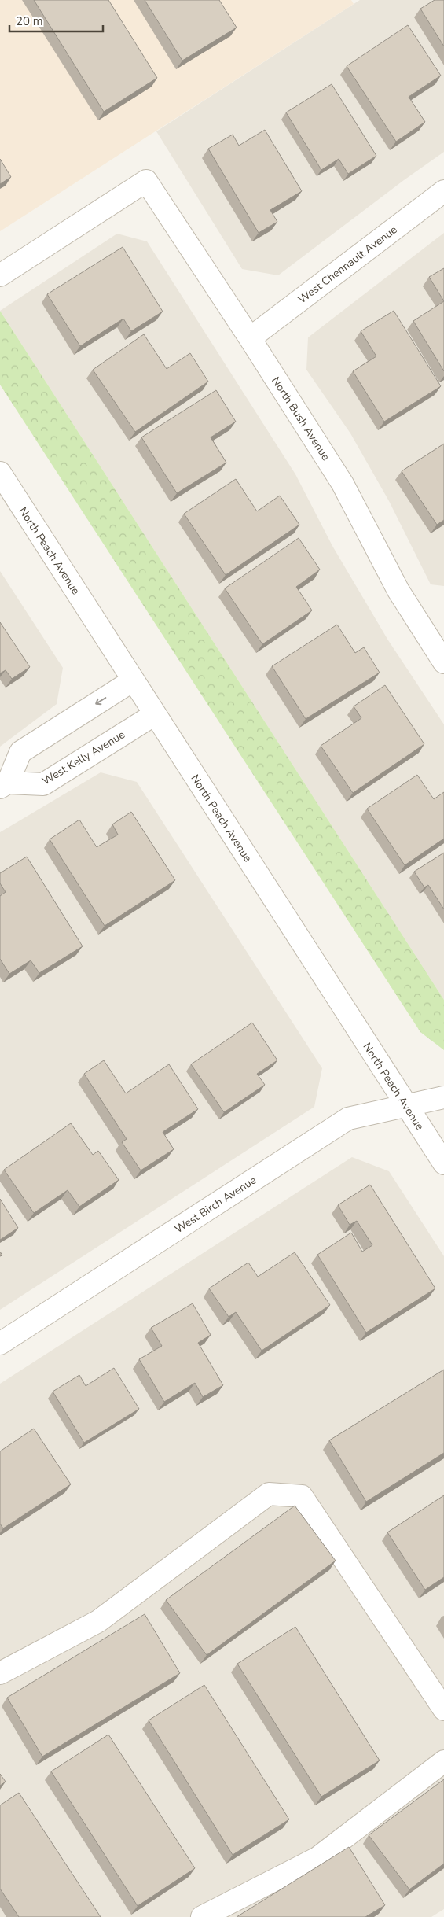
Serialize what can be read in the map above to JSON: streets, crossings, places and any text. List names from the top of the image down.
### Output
{
  "streets": {
    "street": [
      "West Chennault Avenue",
      "North Bush Avenue",
      "North Peach Avenue",
      "West Kelly Avenue",
      "West Birch Avenue"
    ]
  },
  "crossings": [
    ["West Chennault Avenue", "North Bush Avenue"],
    ["North Peach Avenue", "West Kelly Avenue"],
    ["North Peach Avenue", "West Birch Avenue"]
  ],
  "scale_bar": "20 m"
}
